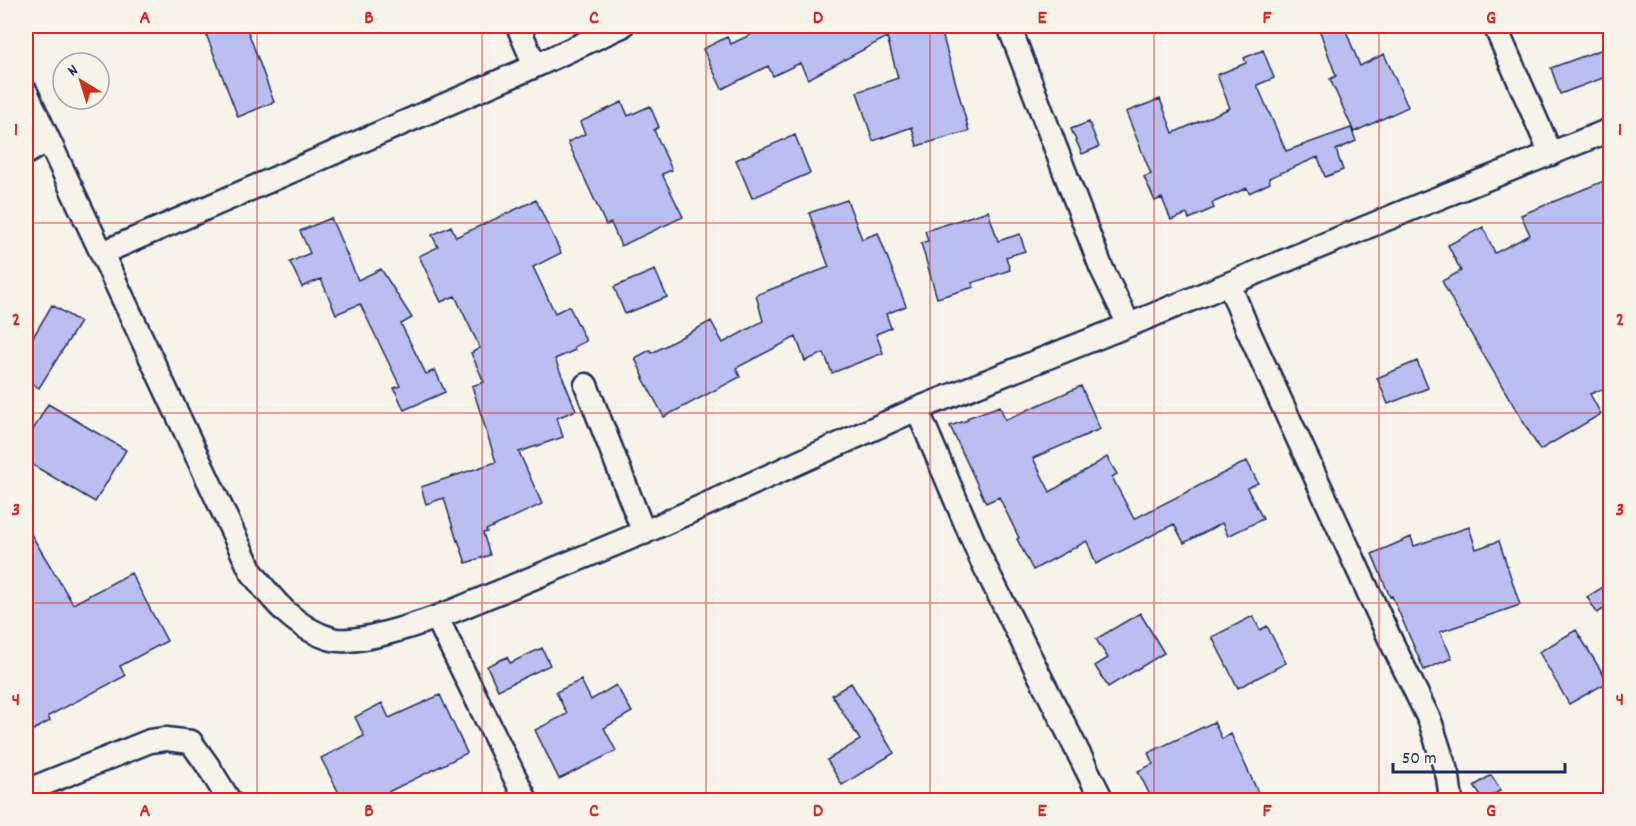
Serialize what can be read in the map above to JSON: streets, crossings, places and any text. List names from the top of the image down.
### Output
{
  "scale_bar": "50 m",
  "north": "top left",
  "grid": {
    "columns": [
      "A",
      "B",
      "C",
      "D",
      "E",
      "F",
      "G"
    ],
    "rows": [
      "1",
      "2",
      "3",
      "4"
    ]
  }
}
